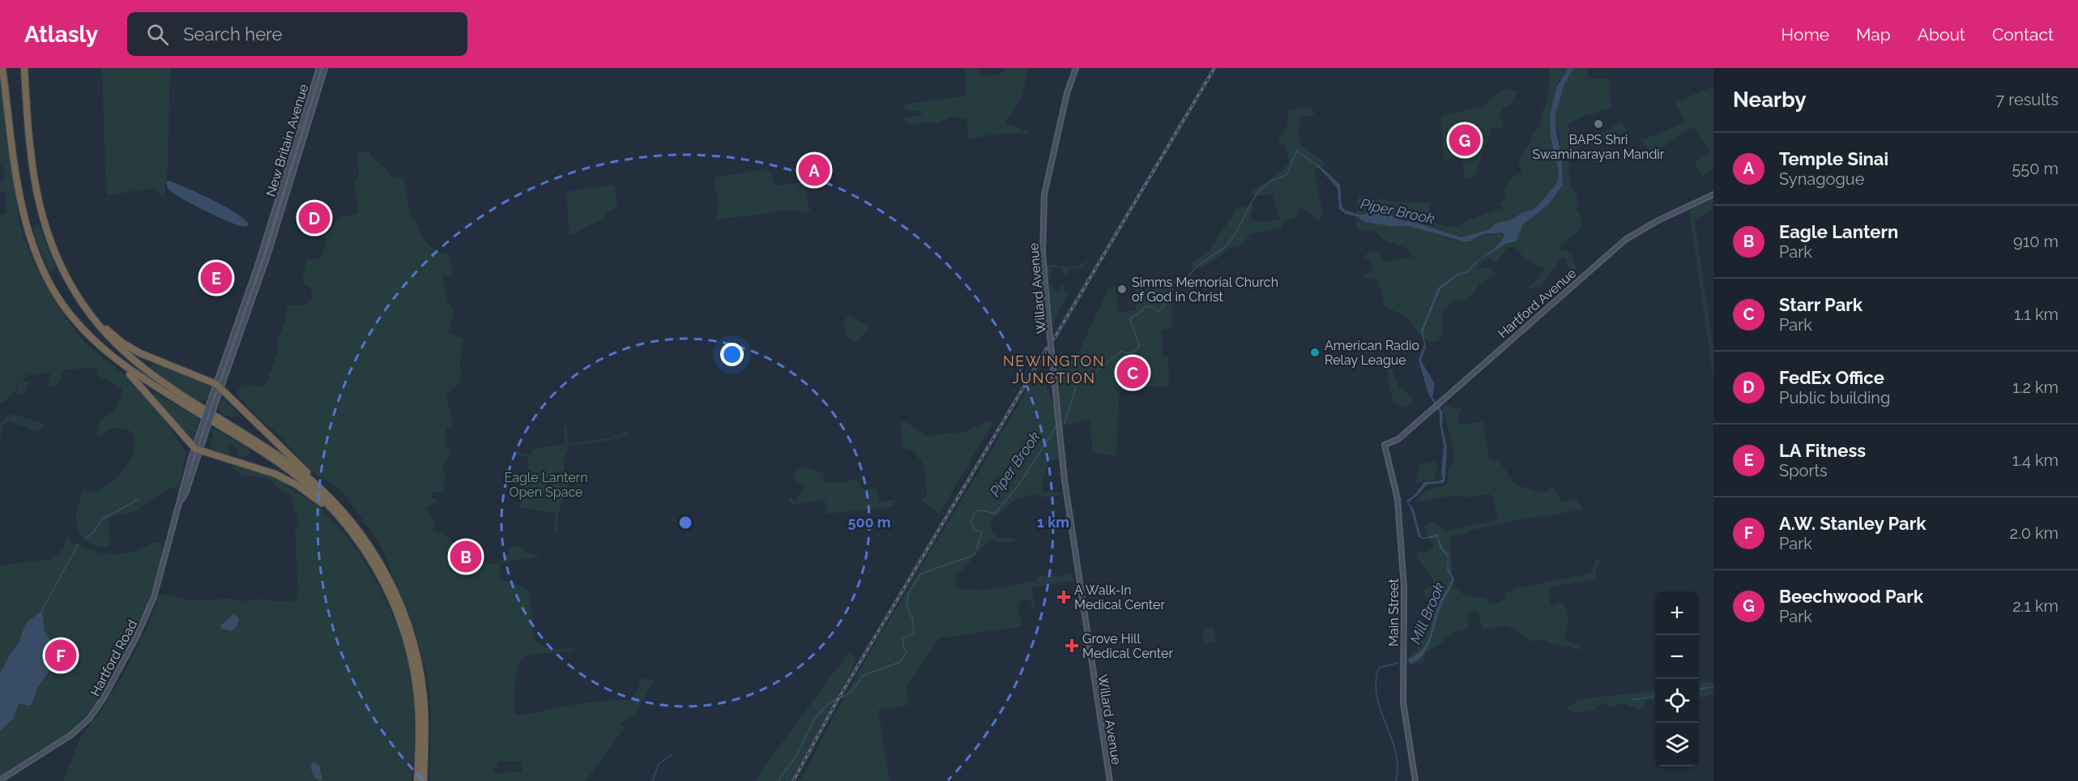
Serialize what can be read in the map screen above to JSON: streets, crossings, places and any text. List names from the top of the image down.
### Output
{
  "streets": {
    "main road": [
      "New Britain Avenue",
      "Willard Avenue",
      "Hartford Avenue",
      "Main Street",
      "Hartford Road"
    ]
  },
  "crossings": [
    ["New Britain Avenue", "Hartford Road"],
    ["Hartford Avenue", "Main Street"]
  ],
  "districts": ["NEWINGTON JUNCTION"],
  "water": ["Piper Brook", "Mill Brook"],
  "parks": ["Eagle Lantern Open Space"],
  "places": {
    "other": ["BAPS Shri Swaminarayan Mandir", "Simms Memorial Church of God in Christ", "American Radio Relay League"],
    "health": ["A Walk-In Medical Center", "Grove Hill Medical Center"]
  },
  "page": {
    "header": "Atlasly",
    "search": "Search here",
    "nav": [
      "Home",
      "Map",
      "About",
      "Contact"
    ],
    "heading": ["Nearby", "7 results"],
    "pins": [
      "G",
      "A",
      "D",
      "E",
      "C",
      "B",
      "F"
    ],
    "list": [
      {
        "mark": "A",
        "name": "Temple Sinai",
        "note": "Synagogue",
        "value": "550 m"
      },
      {
        "mark": "B",
        "name": "Eagle Lantern",
        "note": "Park",
        "value": "910 m"
      },
      {
        "mark": "C",
        "name": "Starr Park",
        "note": "Park",
        "value": "1.1 km"
      },
      {
        "mark": "D",
        "name": "FedEx Office",
        "note": "Public building",
        "value": "1.2 km"
      },
      {
        "mark": "E",
        "name": "LA Fitness",
        "note": "Sports",
        "value": "1.4 km"
      },
      {
        "mark": "F",
        "name": "A.W. Stanley Park",
        "note": "Park",
        "value": "2.0 km"
      },
      {
        "mark": "G",
        "name": "Beechwood Park",
        "note": "Park",
        "value": "2.1 km"
      }
    ],
    "map_buttons": ["+", "−"]
  },
  "rings": ["500 m", "1 km"]
}
